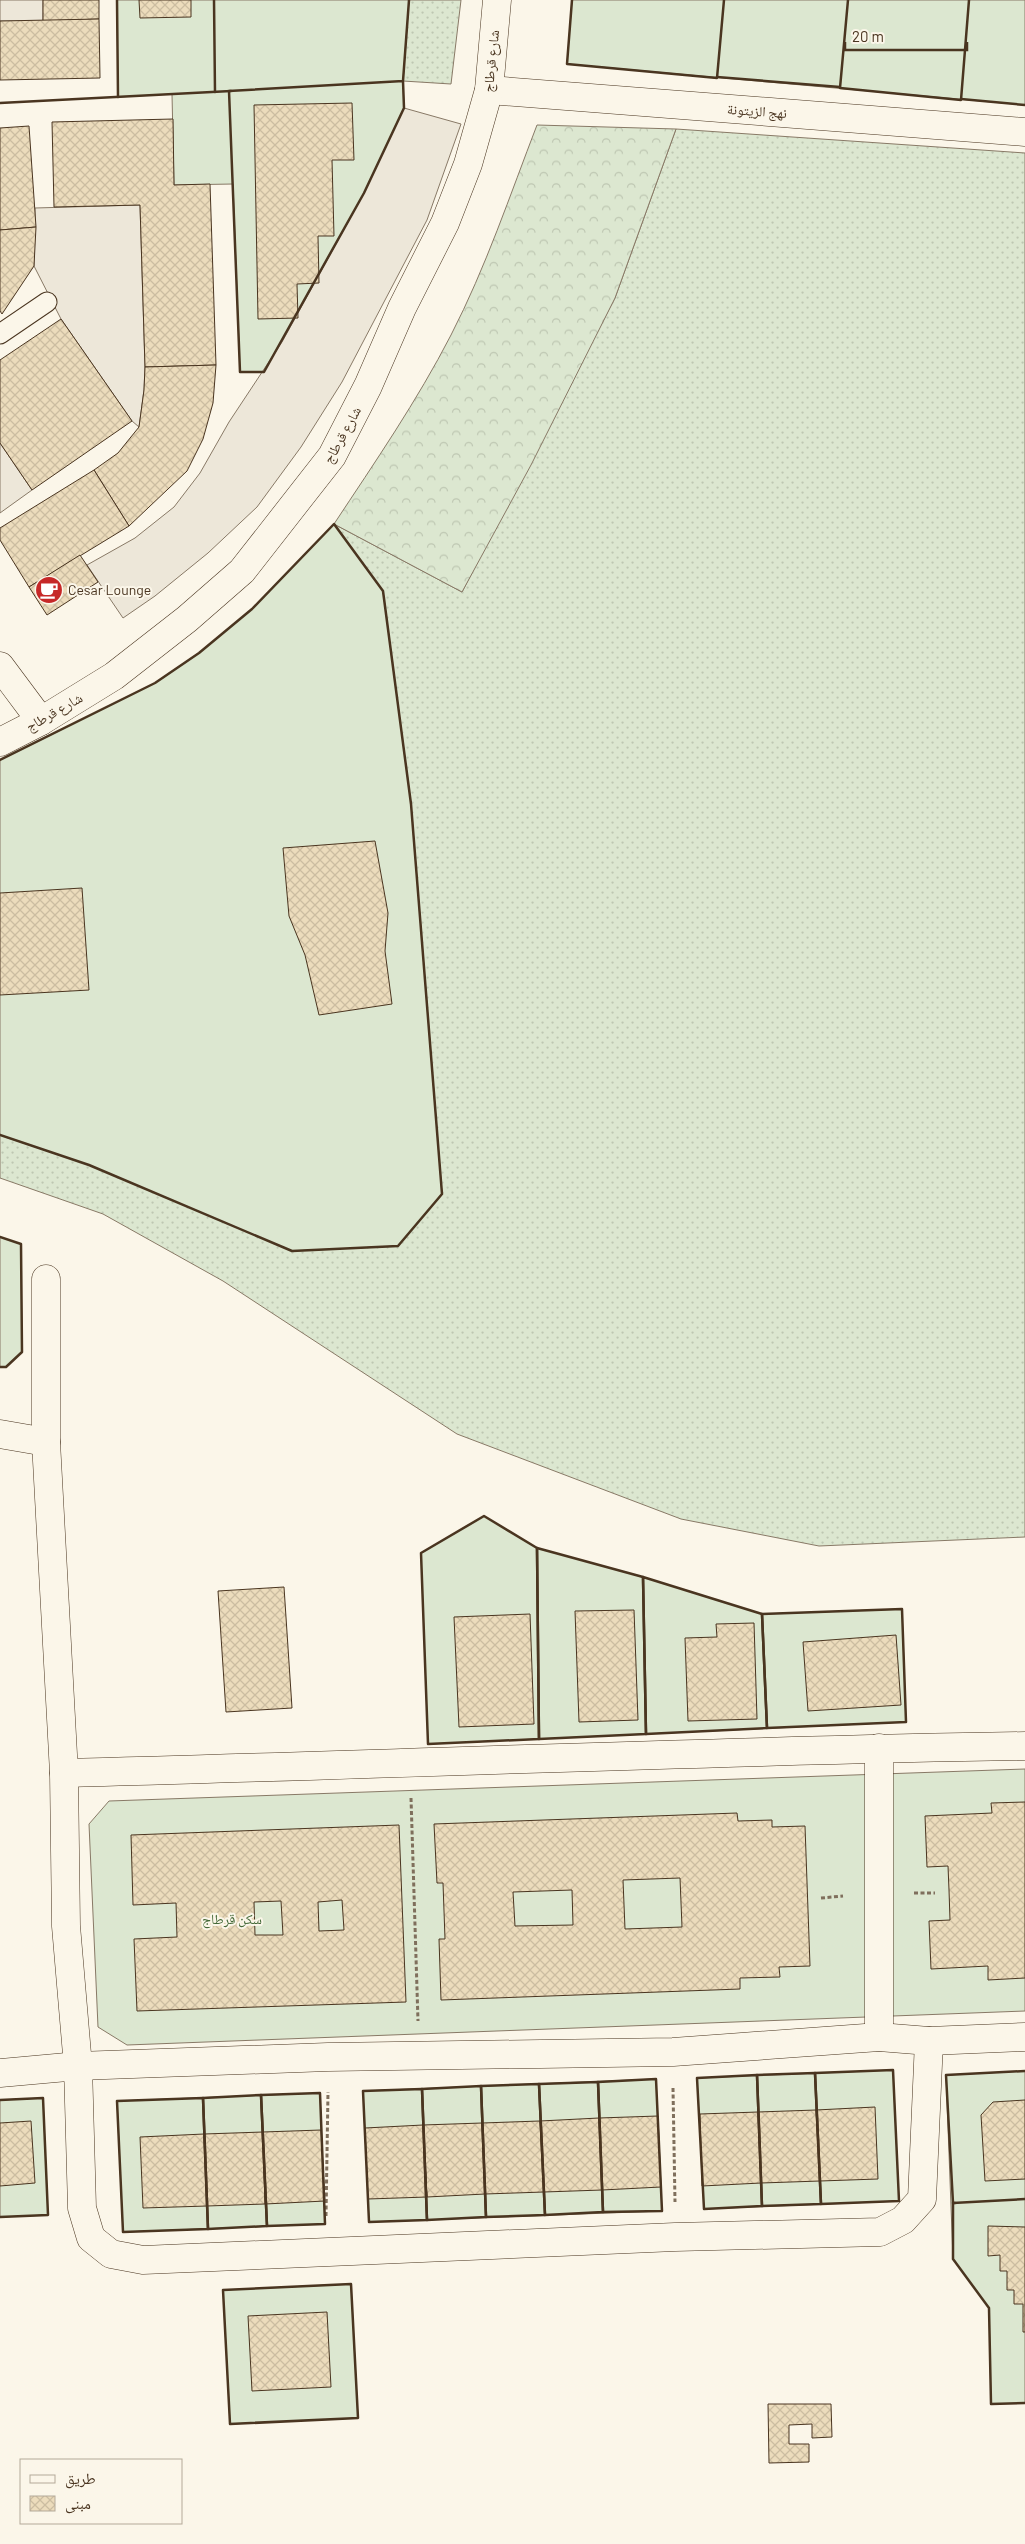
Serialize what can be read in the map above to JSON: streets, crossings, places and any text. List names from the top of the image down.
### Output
{
  "streets": {
    "street": ["شارع قرطاج", "نهج الزيتونة"]
  },
  "crossings": [
    ["شارع قرطاج", "نهج الزيتونة"]
  ],
  "parks": ["سكن قرطاج"],
  "places": {
    "cafe": ["Cesar Lounge"]
  },
  "legend": ["طريق", "مبنى"],
  "scale_bar": "20 m"
}
